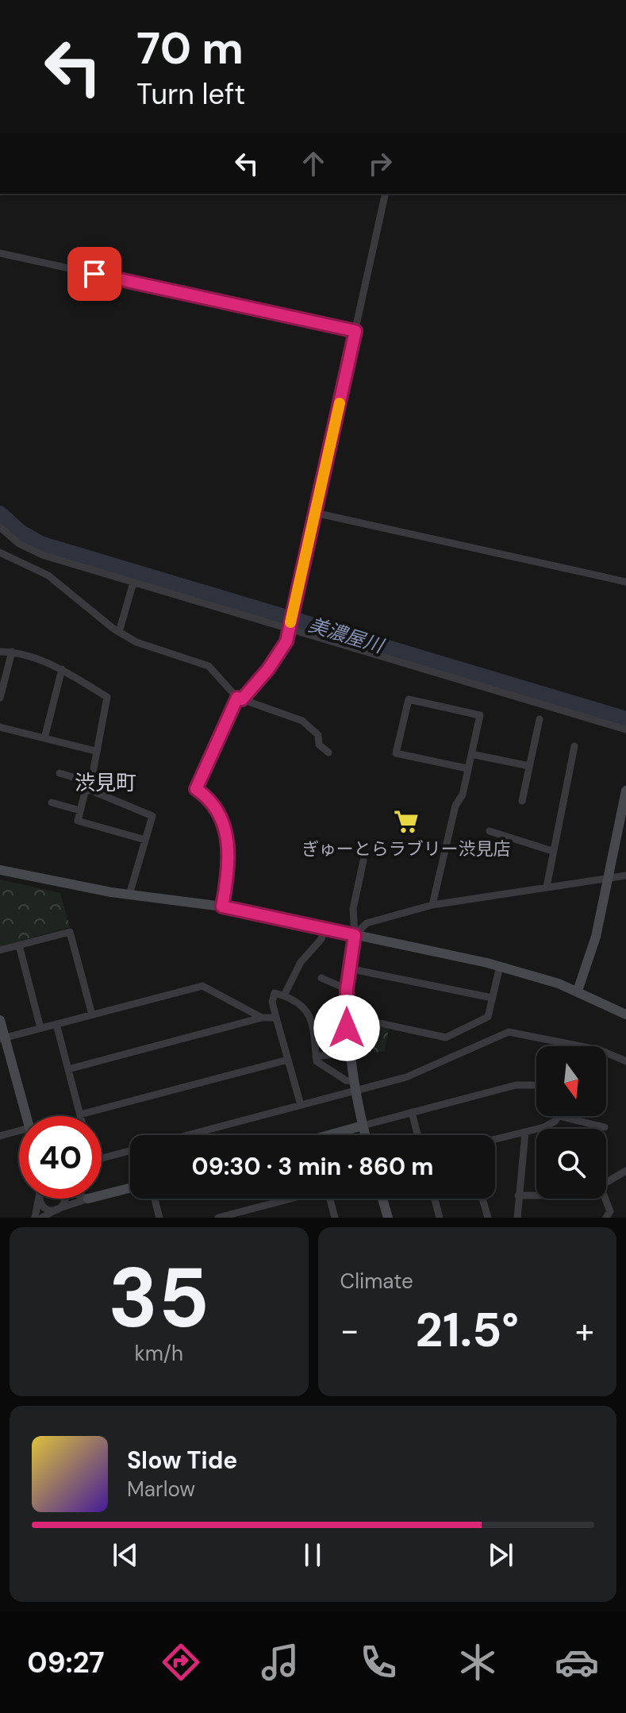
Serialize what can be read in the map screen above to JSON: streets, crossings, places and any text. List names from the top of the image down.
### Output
{
  "districts": ["渋見町"],
  "water": ["美濃屋川"],
  "places": {
    "supermarket": ["ぎゅーとらラブリー渋見店"]
  },
  "north": "bottom",
  "page": {
    "turn": ["70 m", "Turn left"],
    "limit": "40",
    "trip": "09:30 · 3 min · 860 m",
    "tile": [
      ["35", "km/h"],
      "Climate"
    ],
    "heat": ["−", "21.5°", "+"],
    "song": ["Slow Tide", "Marlow"],
    "tabs": "09:27"
  }
}
